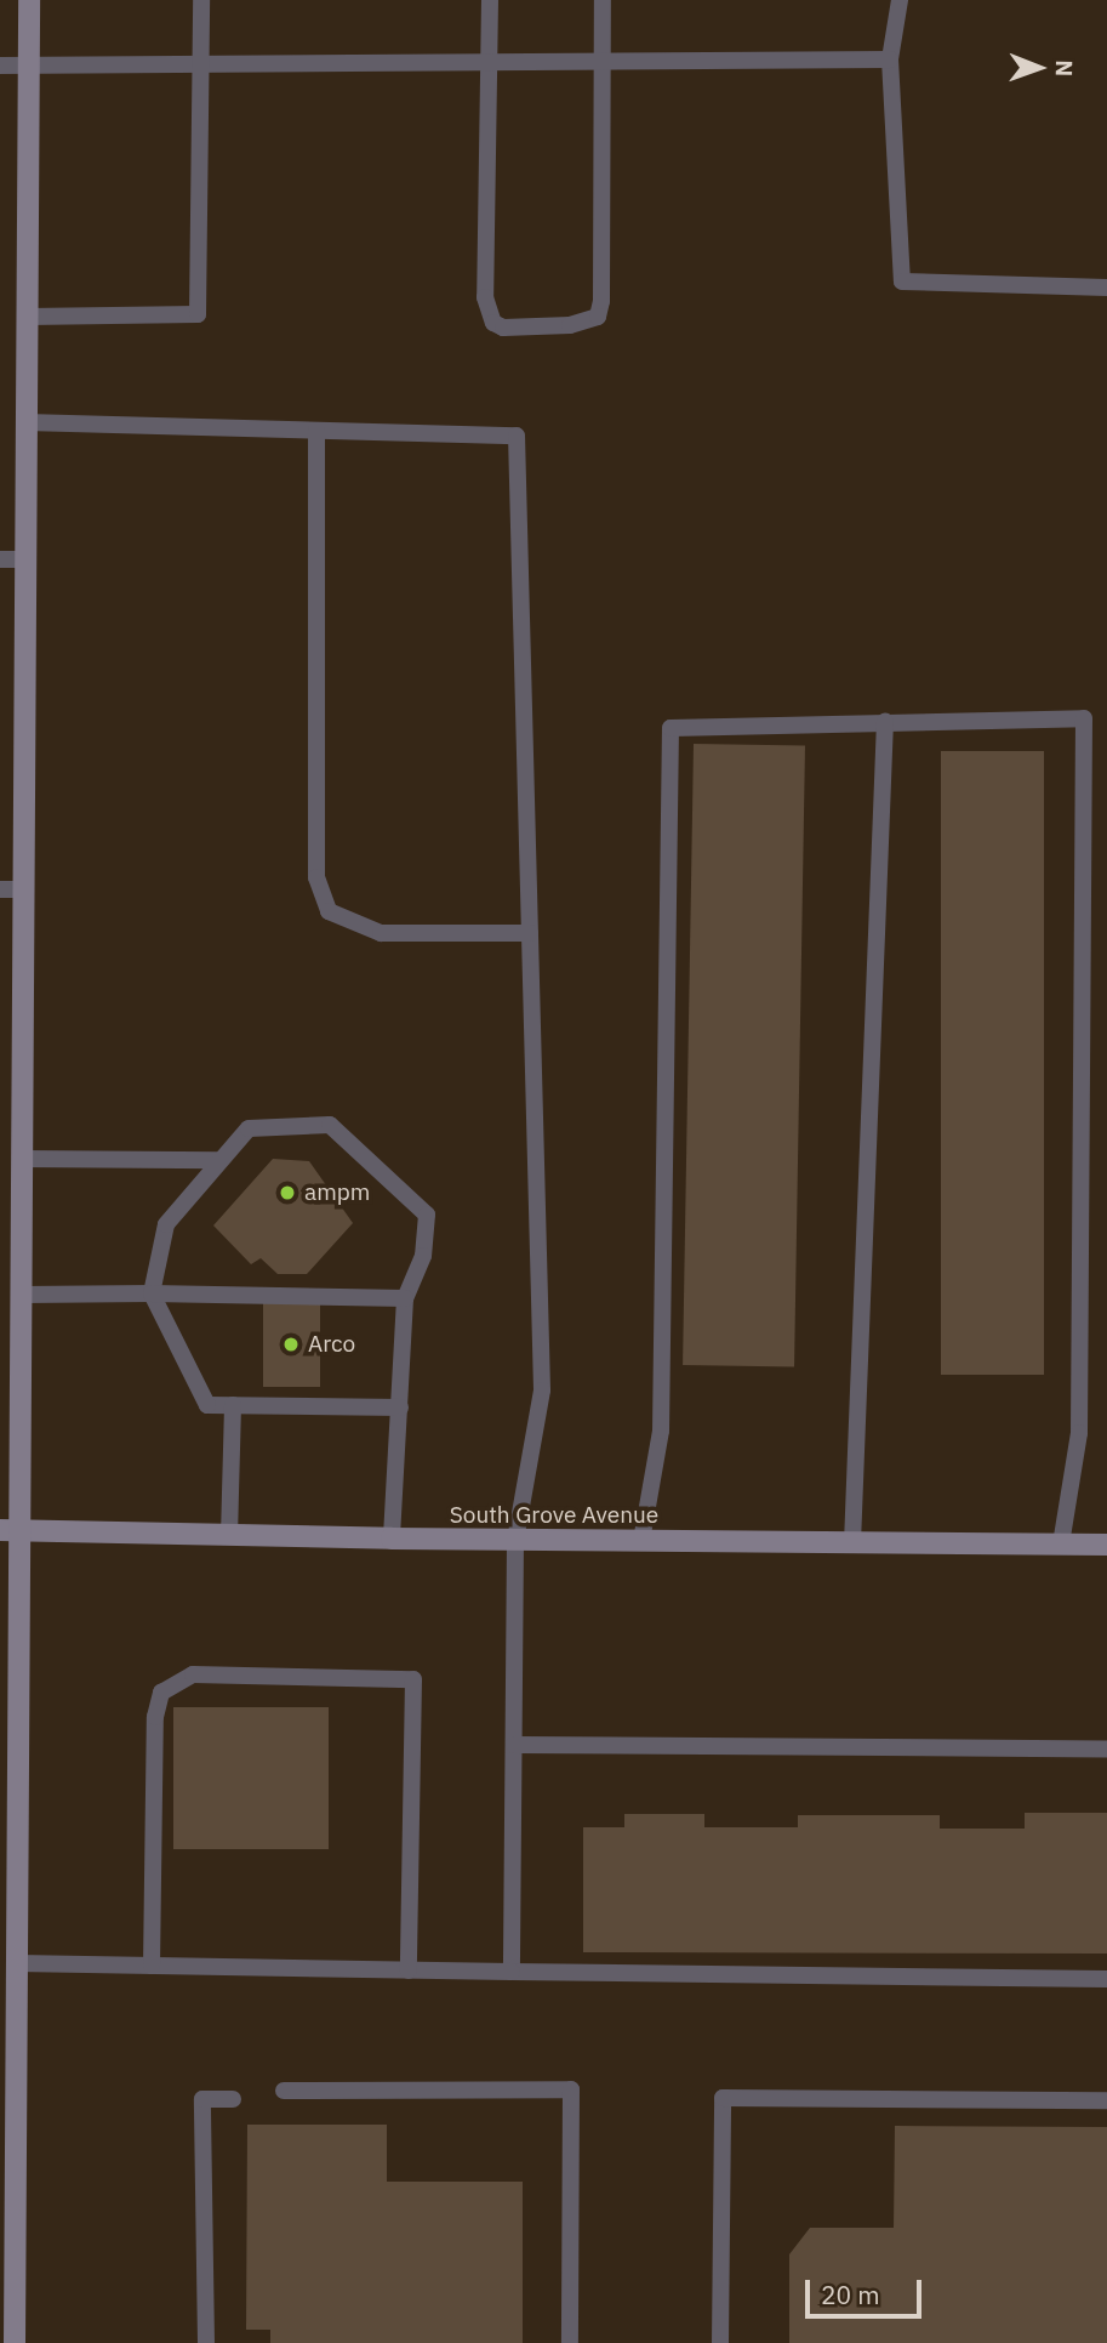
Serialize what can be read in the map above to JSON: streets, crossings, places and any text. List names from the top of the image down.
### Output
{
  "streets": {
    "street": ["South Grove Avenue"]
  },
  "places": ["ampm", "Arco"],
  "scale_bar": "20 m",
  "north": "right"
}
